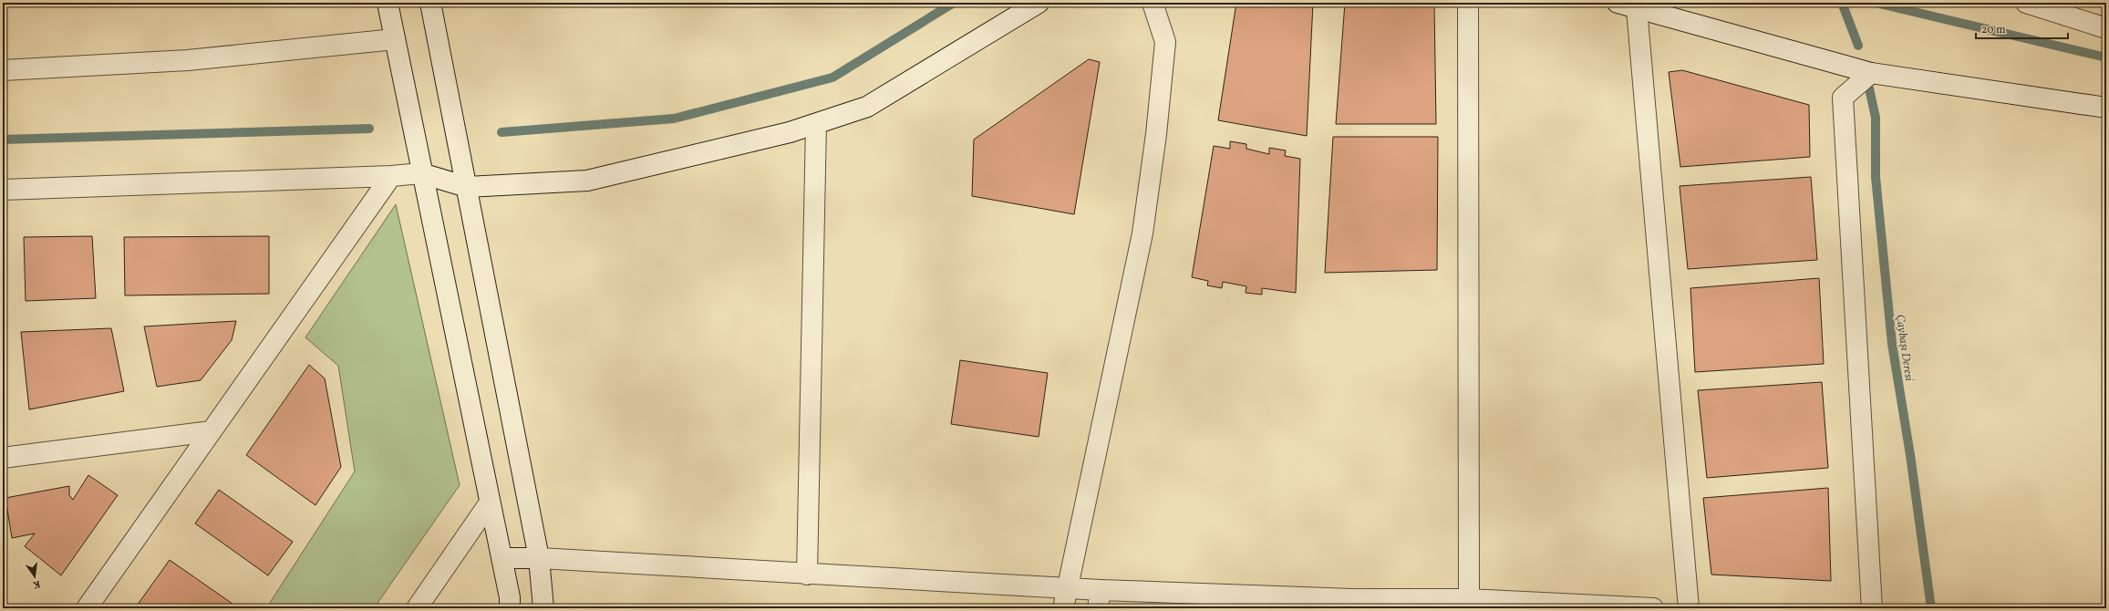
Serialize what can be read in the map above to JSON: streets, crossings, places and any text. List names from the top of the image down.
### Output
{
  "water": ["Çaybaşı Deresi"],
  "scale_bar": "20 m",
  "north": "bottom"
}
